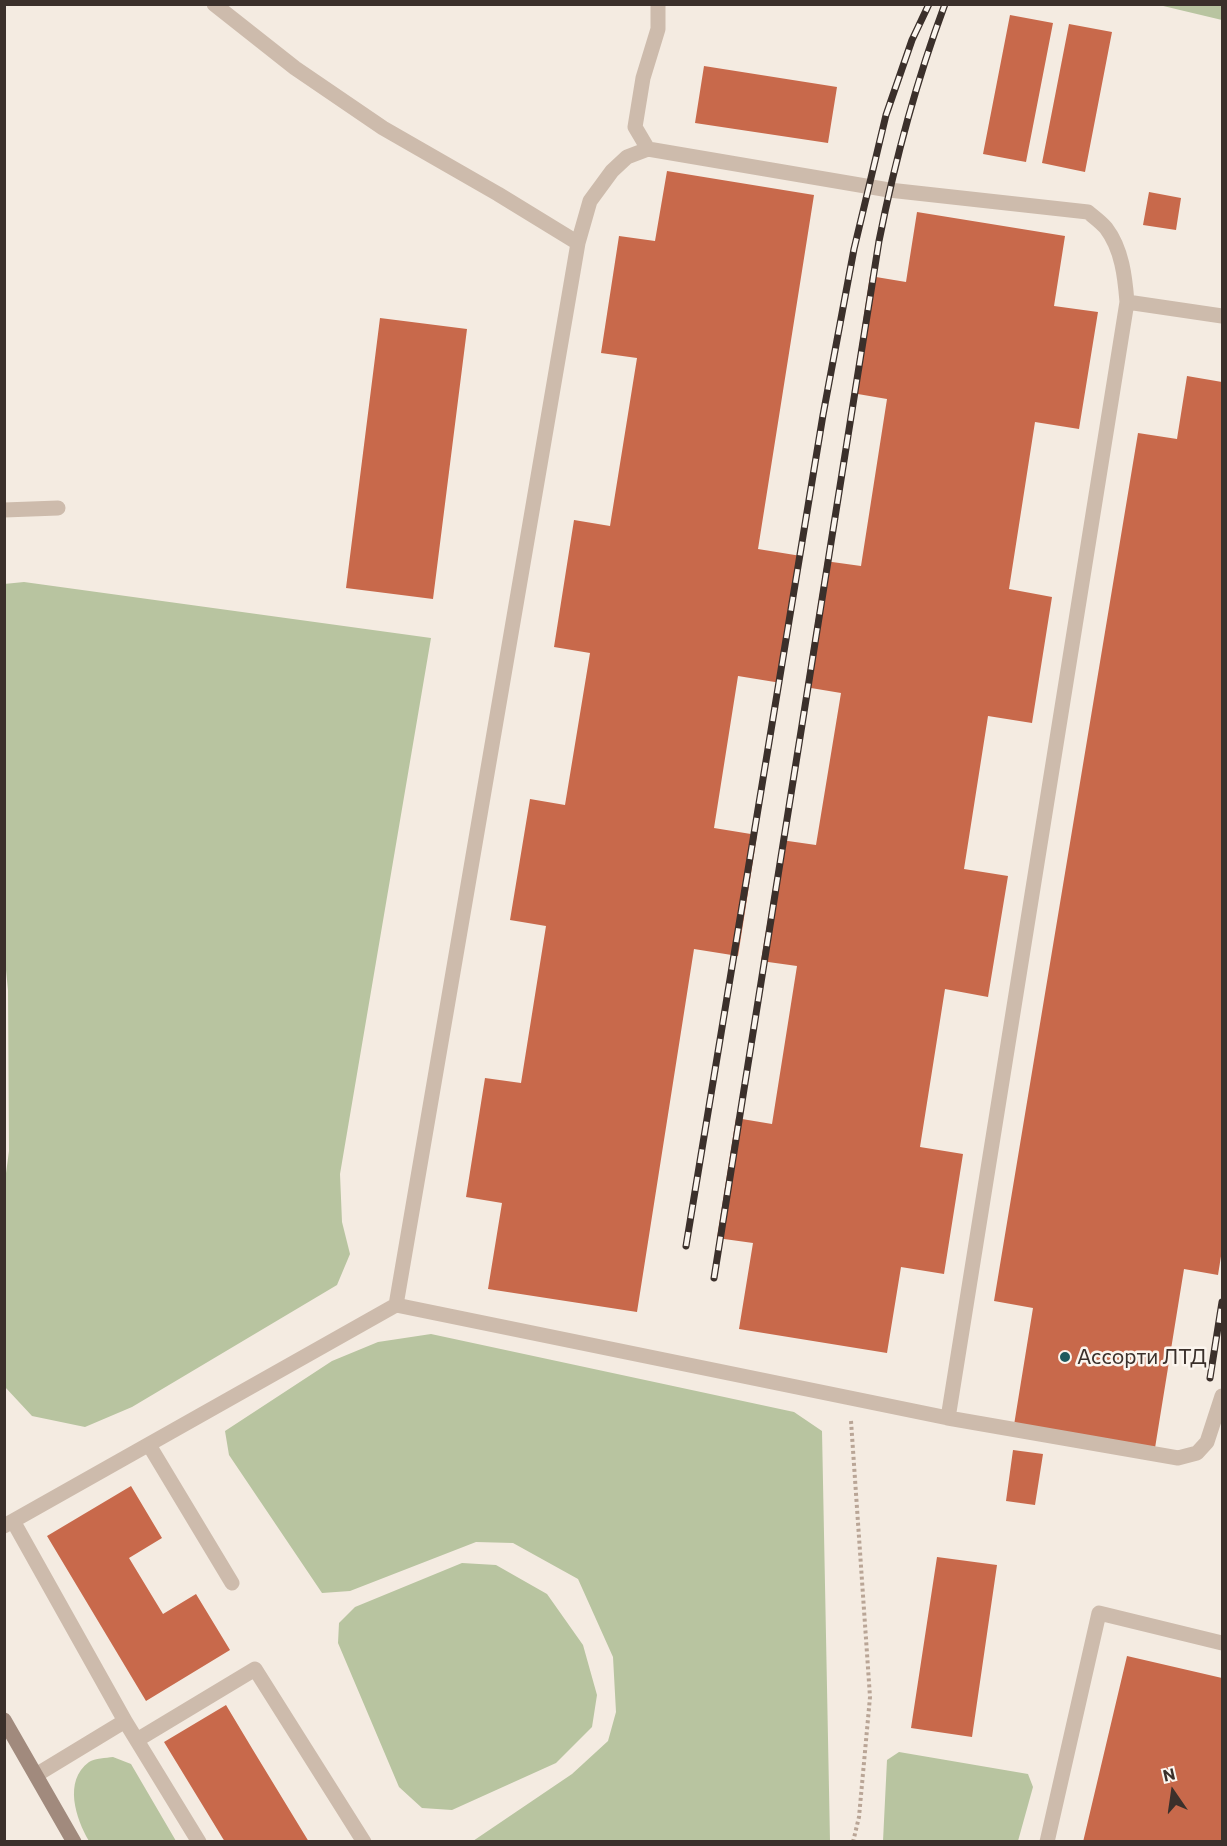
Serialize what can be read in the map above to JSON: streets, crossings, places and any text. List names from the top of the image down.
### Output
{
  "places": ["Ассорти ЛТД"],
  "north": "top"
}
